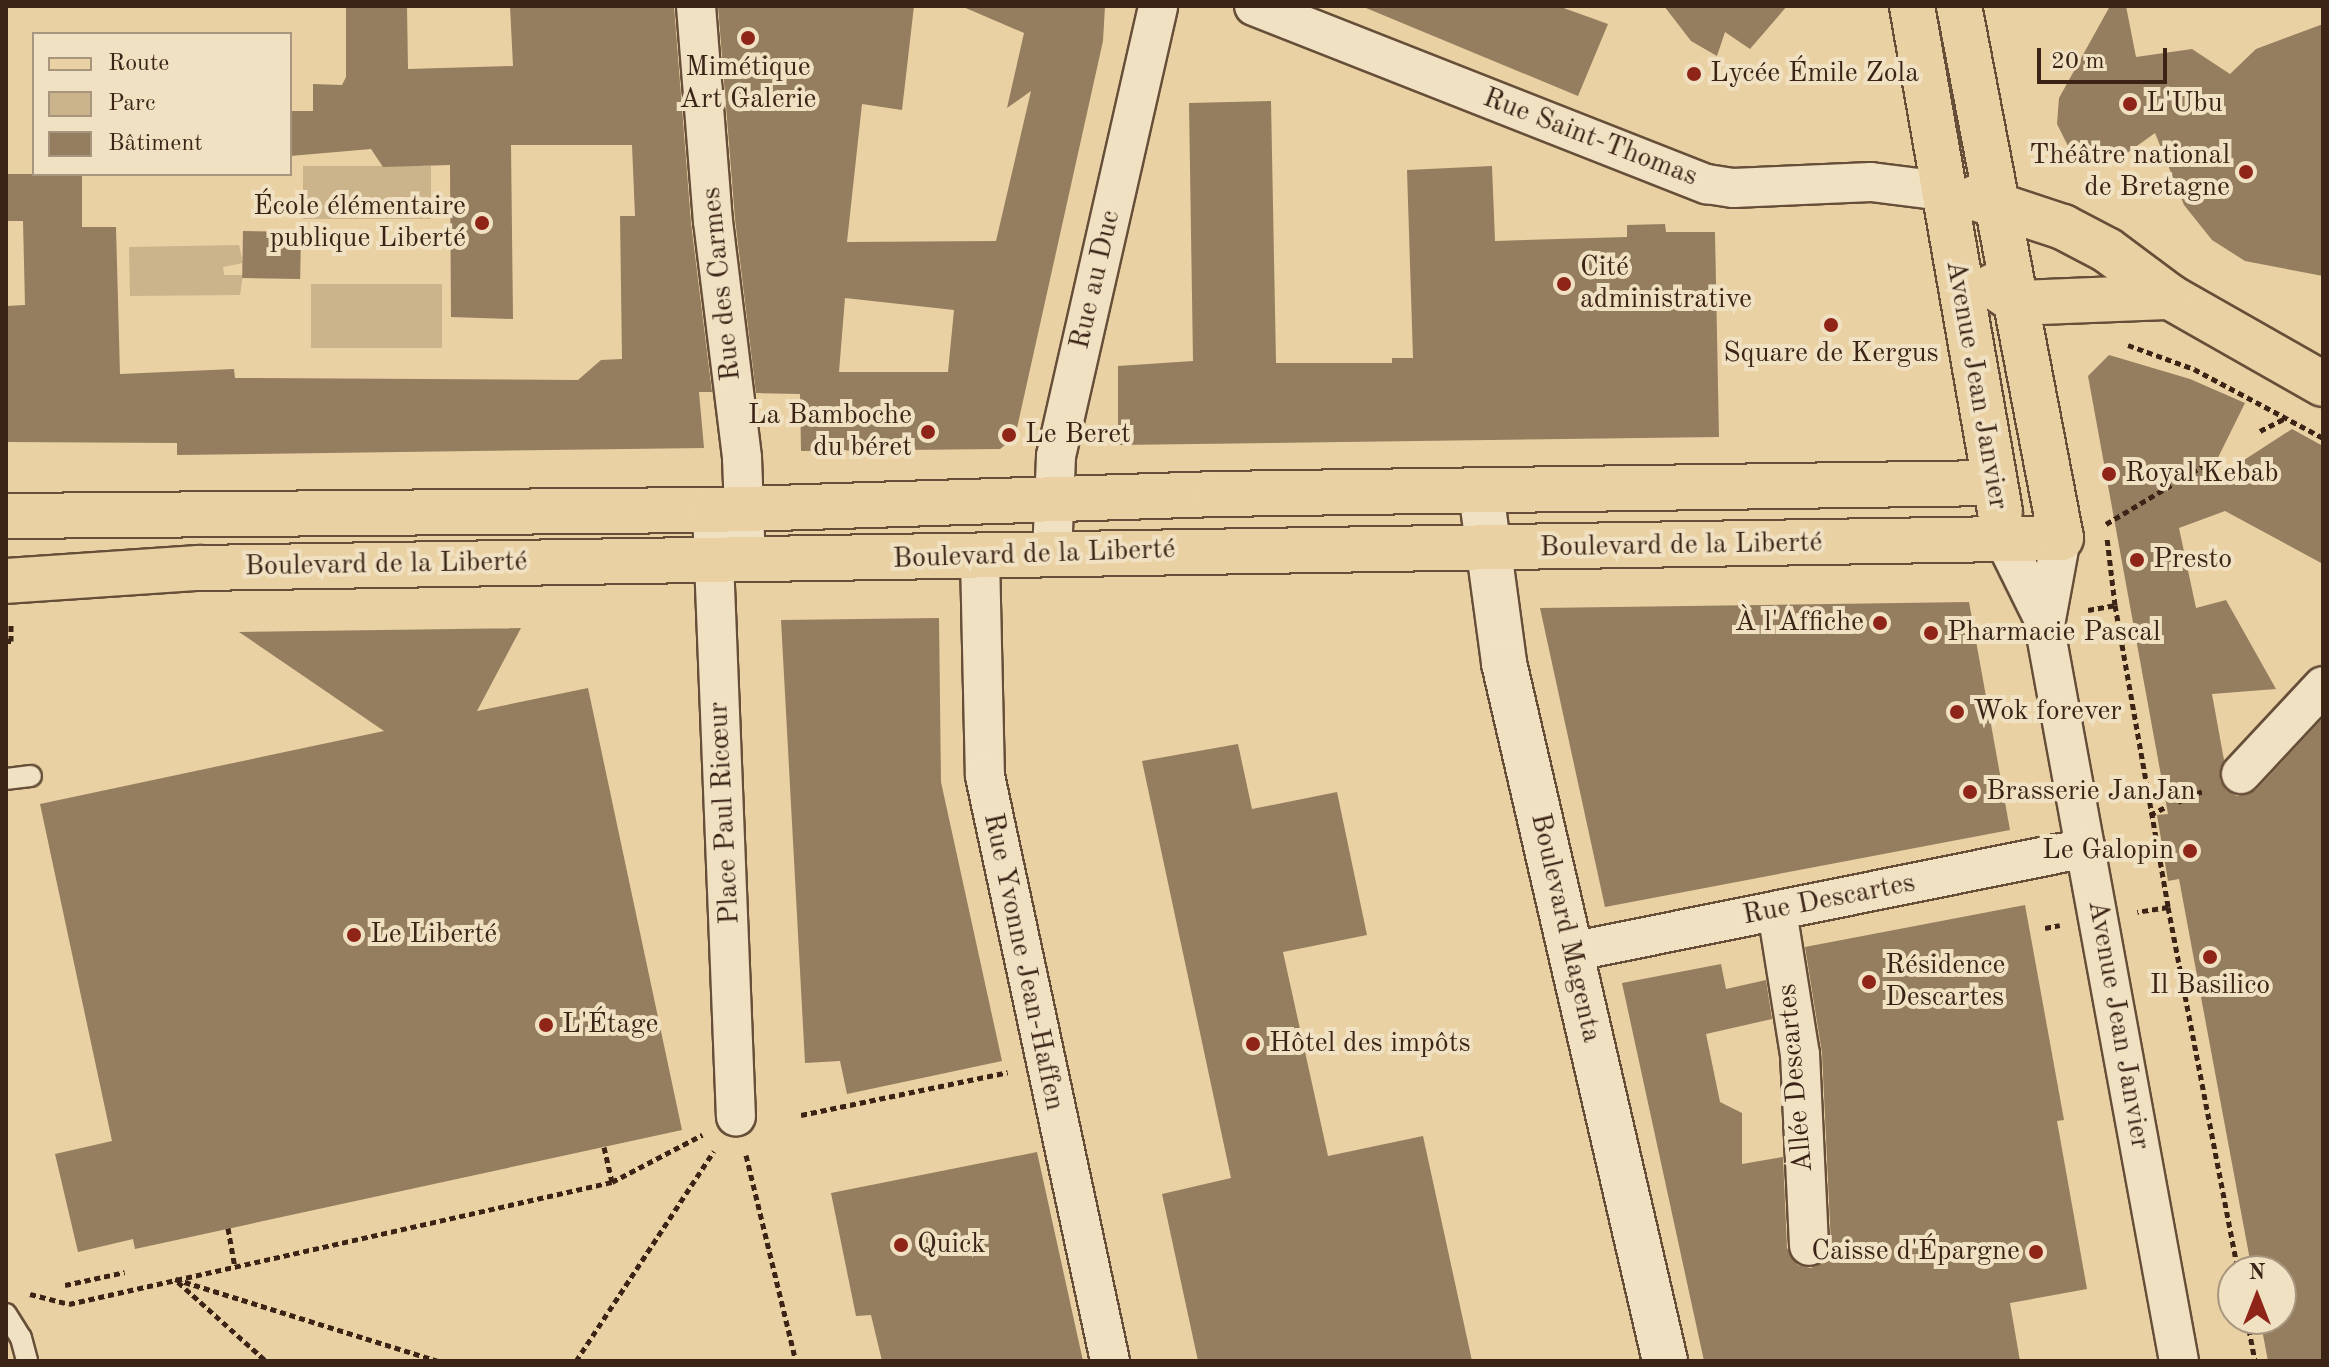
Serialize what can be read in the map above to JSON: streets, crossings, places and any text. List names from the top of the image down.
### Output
{
  "streets": {
    "main road": ["Avenue Jean Janvier", "Boulevard de la Liberté", "Boulevard Magenta"],
    "street": [
      "Rue Saint-Thomas",
      "Rue au Duc",
      "Rue des Carmes",
      "Place Paul Ricœur",
      "Rue Descartes",
      "Rue Yvonne Jean-Haffen",
      "Allée Descartes"
    ]
  },
  "crossings": [
    ["Rue Saint-Thomas", "Avenue Jean Janvier"],
    ["Rue au Duc", "Boulevard de la Liberté"],
    ["Rue des Carmes", "Boulevard de la Liberté"],
    ["Rue des Carmes", "Place Paul Ricœur"],
    ["Avenue Jean Janvier", "Boulevard de la Liberté"],
    ["Avenue Jean Janvier", "Rue Descartes"],
    ["Boulevard de la Liberté", "Place Paul Ricœur"],
    ["Boulevard de la Liberté", "Boulevard Magenta"],
    ["Boulevard de la Liberté", "Rue Yvonne Jean-Haffen"],
    ["Rue Descartes", "Boulevard Magenta"],
    ["Rue Descartes", "Allée Descartes"]
  ],
  "places": [
    "Mimétique Art Galerie",
    "Lycée Émile Zola",
    "L'Ubu",
    "Théâtre national de Bretagne",
    "École élémentaire publique Liberté",
    "Cité administrative",
    "Square de Kergus",
    "La Bamboche du béret",
    "Le Beret",
    "Royal Kebab",
    "Presto",
    "À l'Affiche",
    "Pharmacie Pascal",
    "Wok forever",
    "Brasserie JanJan",
    "Le Galopin",
    "Le Liberté",
    "Il Basilico",
    "Résidence Descartes",
    "L'Étage",
    "Hôtel des impôts",
    "Quick",
    "Caisse d'Épargne"
  ],
  "legend": ["Route", "Parc", "Bâtiment"],
  "scale_bar": "20 m",
  "north": "top"
}
